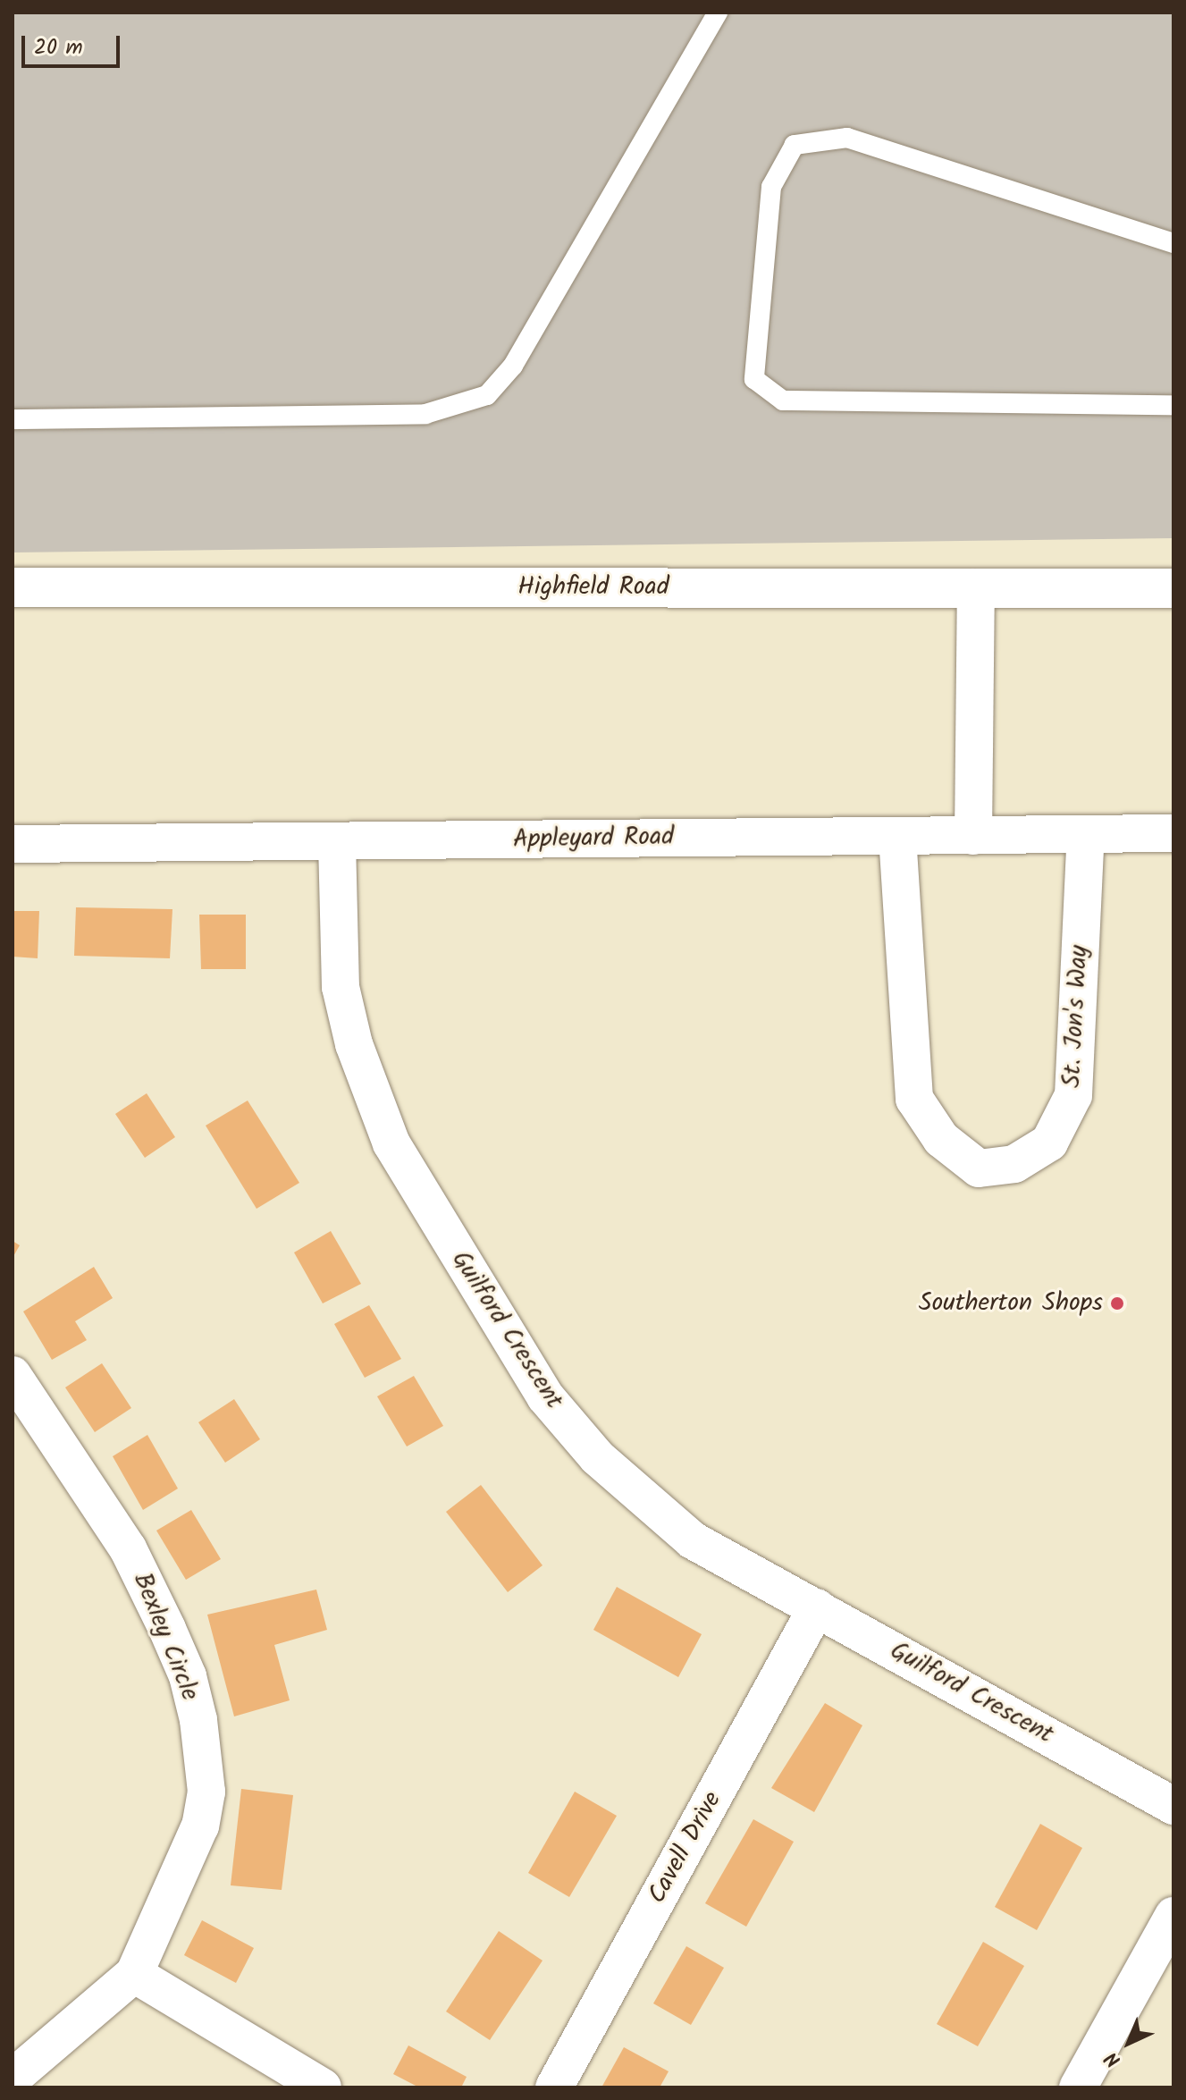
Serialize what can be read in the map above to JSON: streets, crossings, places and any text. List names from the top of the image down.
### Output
{
  "streets": {
    "street": [
      "Highfield Road",
      "Appleyard Road",
      "St. Jon's Way",
      "Guilford Crescent",
      "Bexley Circle",
      "Cavell Drive"
    ]
  },
  "crossings": [
    ["Appleyard Road", "St. Jon's Way"],
    ["Appleyard Road", "Guilford Crescent"],
    ["Guilford Crescent", "Cavell Drive"]
  ],
  "places": ["Southerton Shops"],
  "scale_bar": "20 m",
  "north": "bottom left"
}
